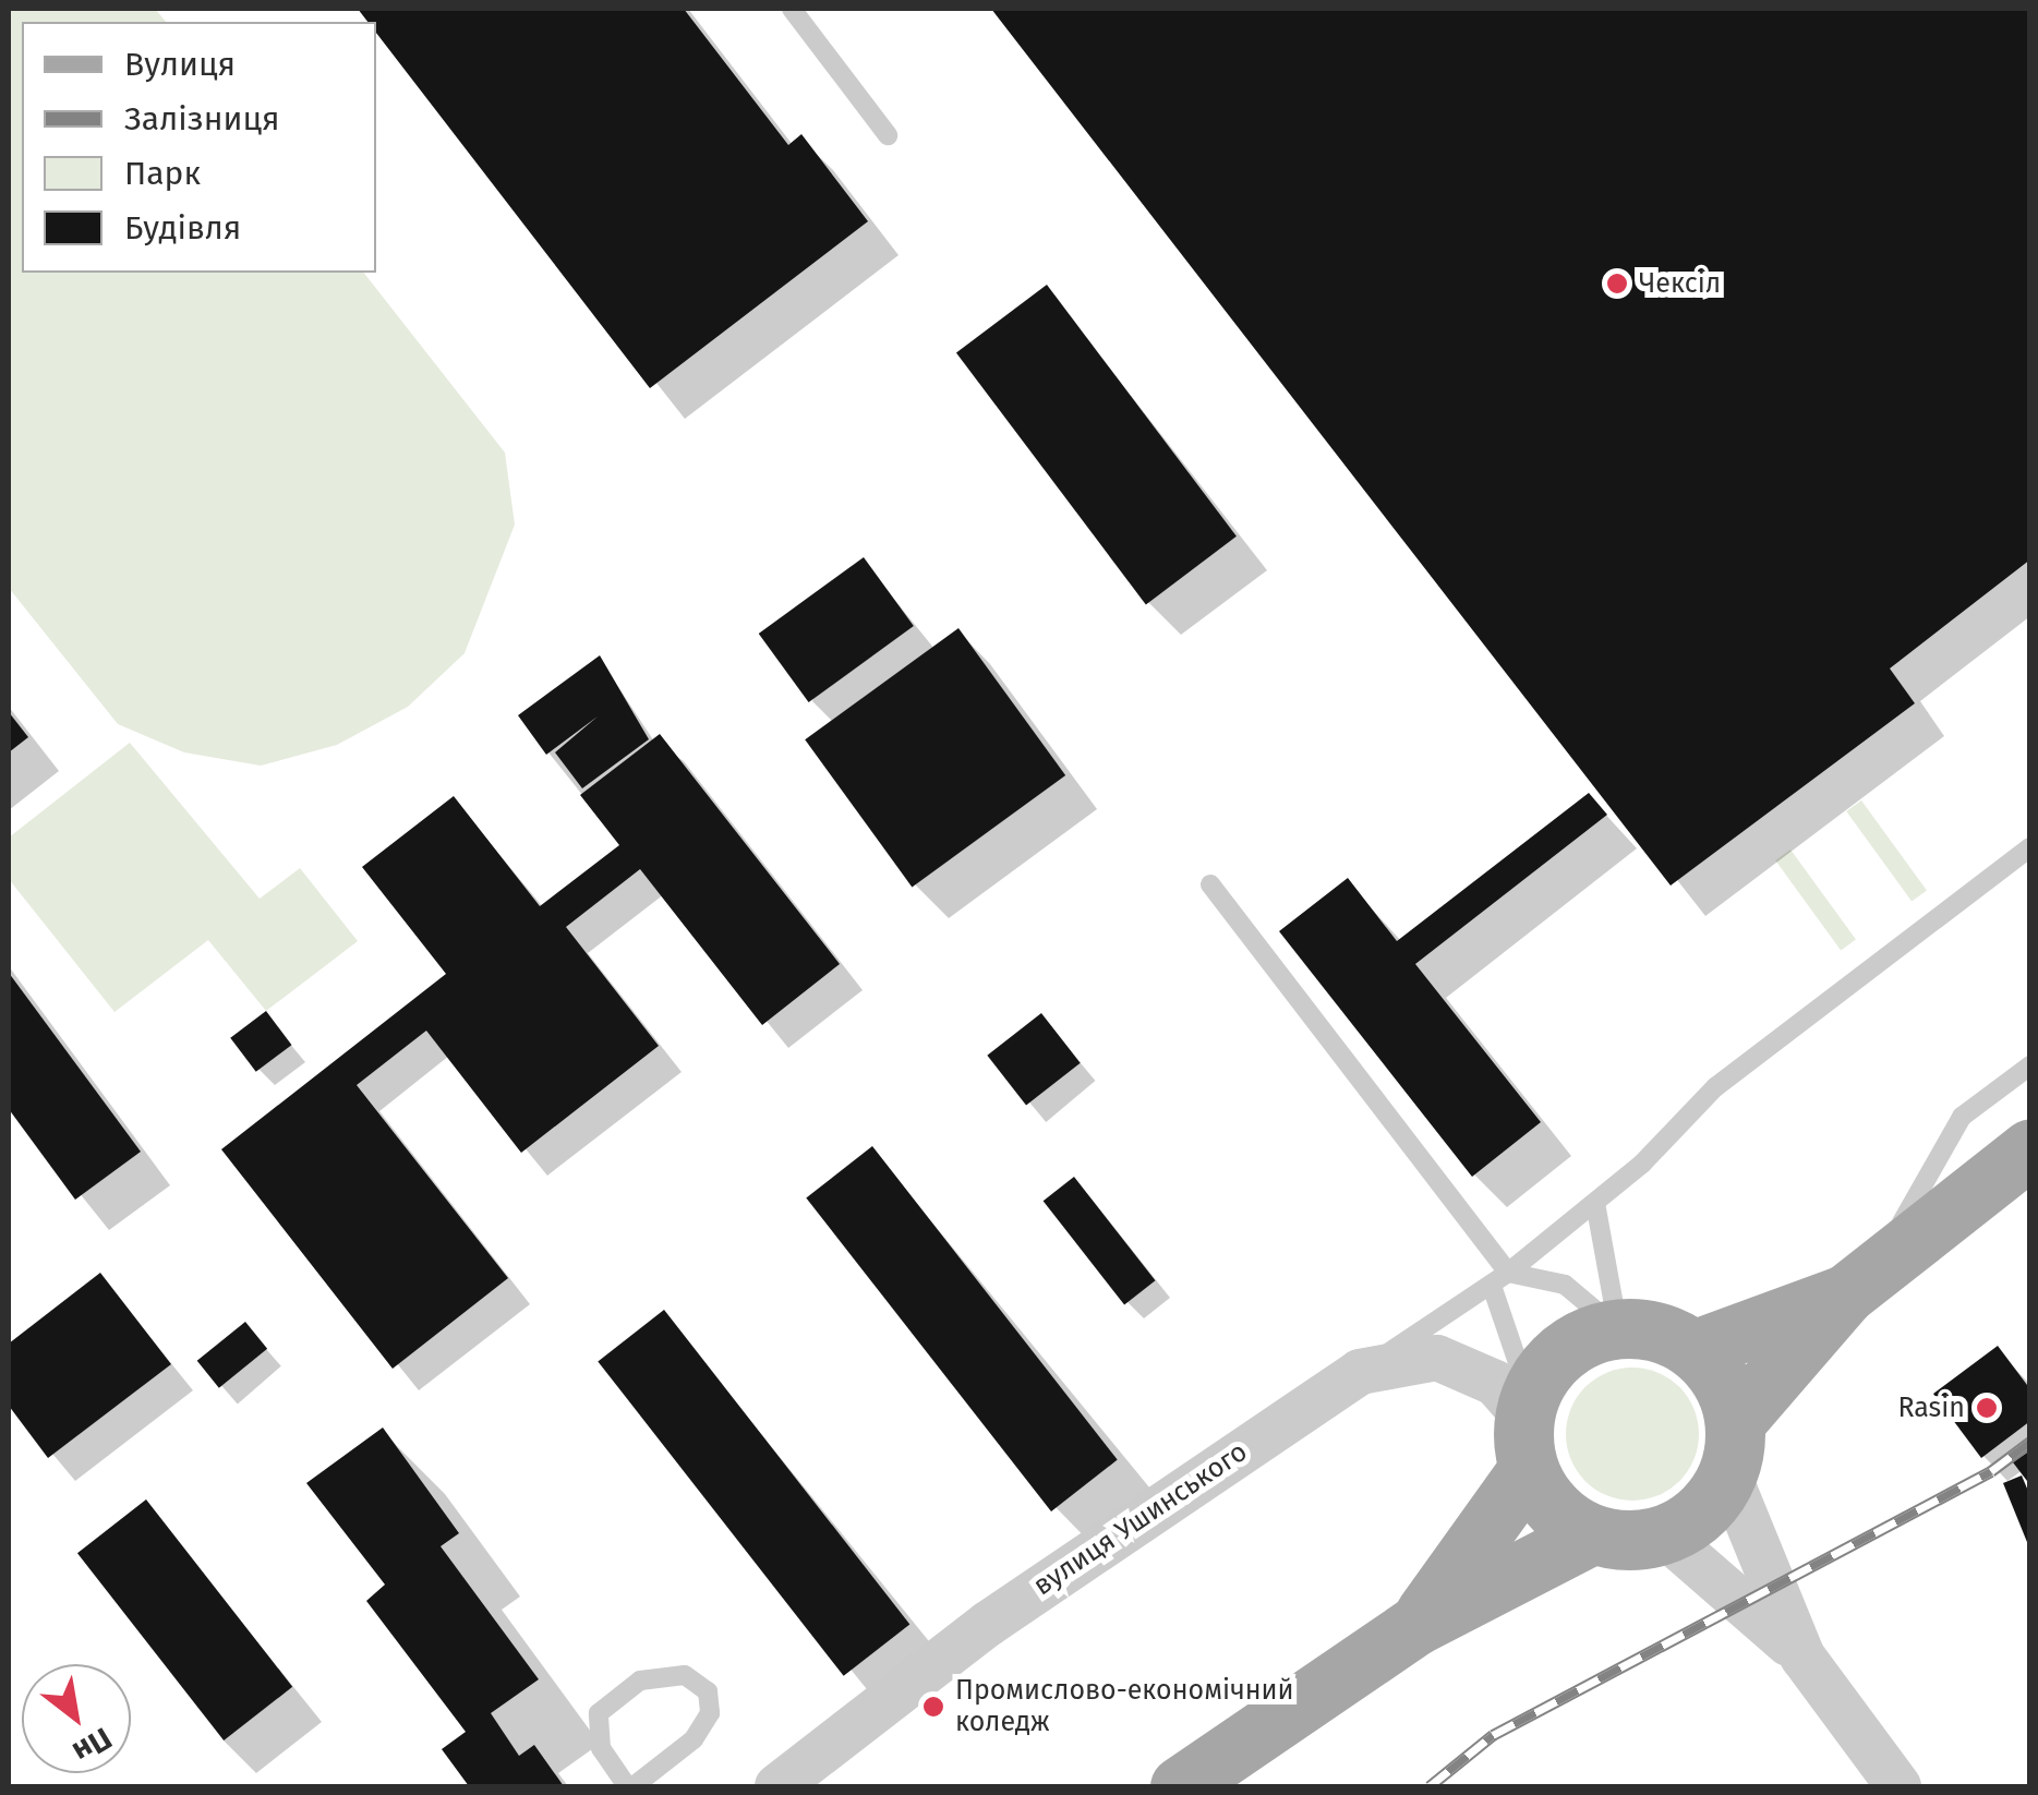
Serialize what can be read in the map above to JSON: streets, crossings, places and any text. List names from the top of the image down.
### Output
{
  "streets": {
    "street": ["вулиця Ушинського"]
  },
  "places": ["Чексіл", "Rasin", "Промислово-економічний коледж"],
  "legend": [
    "Вулиця",
    "Залізниця",
    "Парк",
    "Будівля"
  ],
  "north": "bottom right"
}
